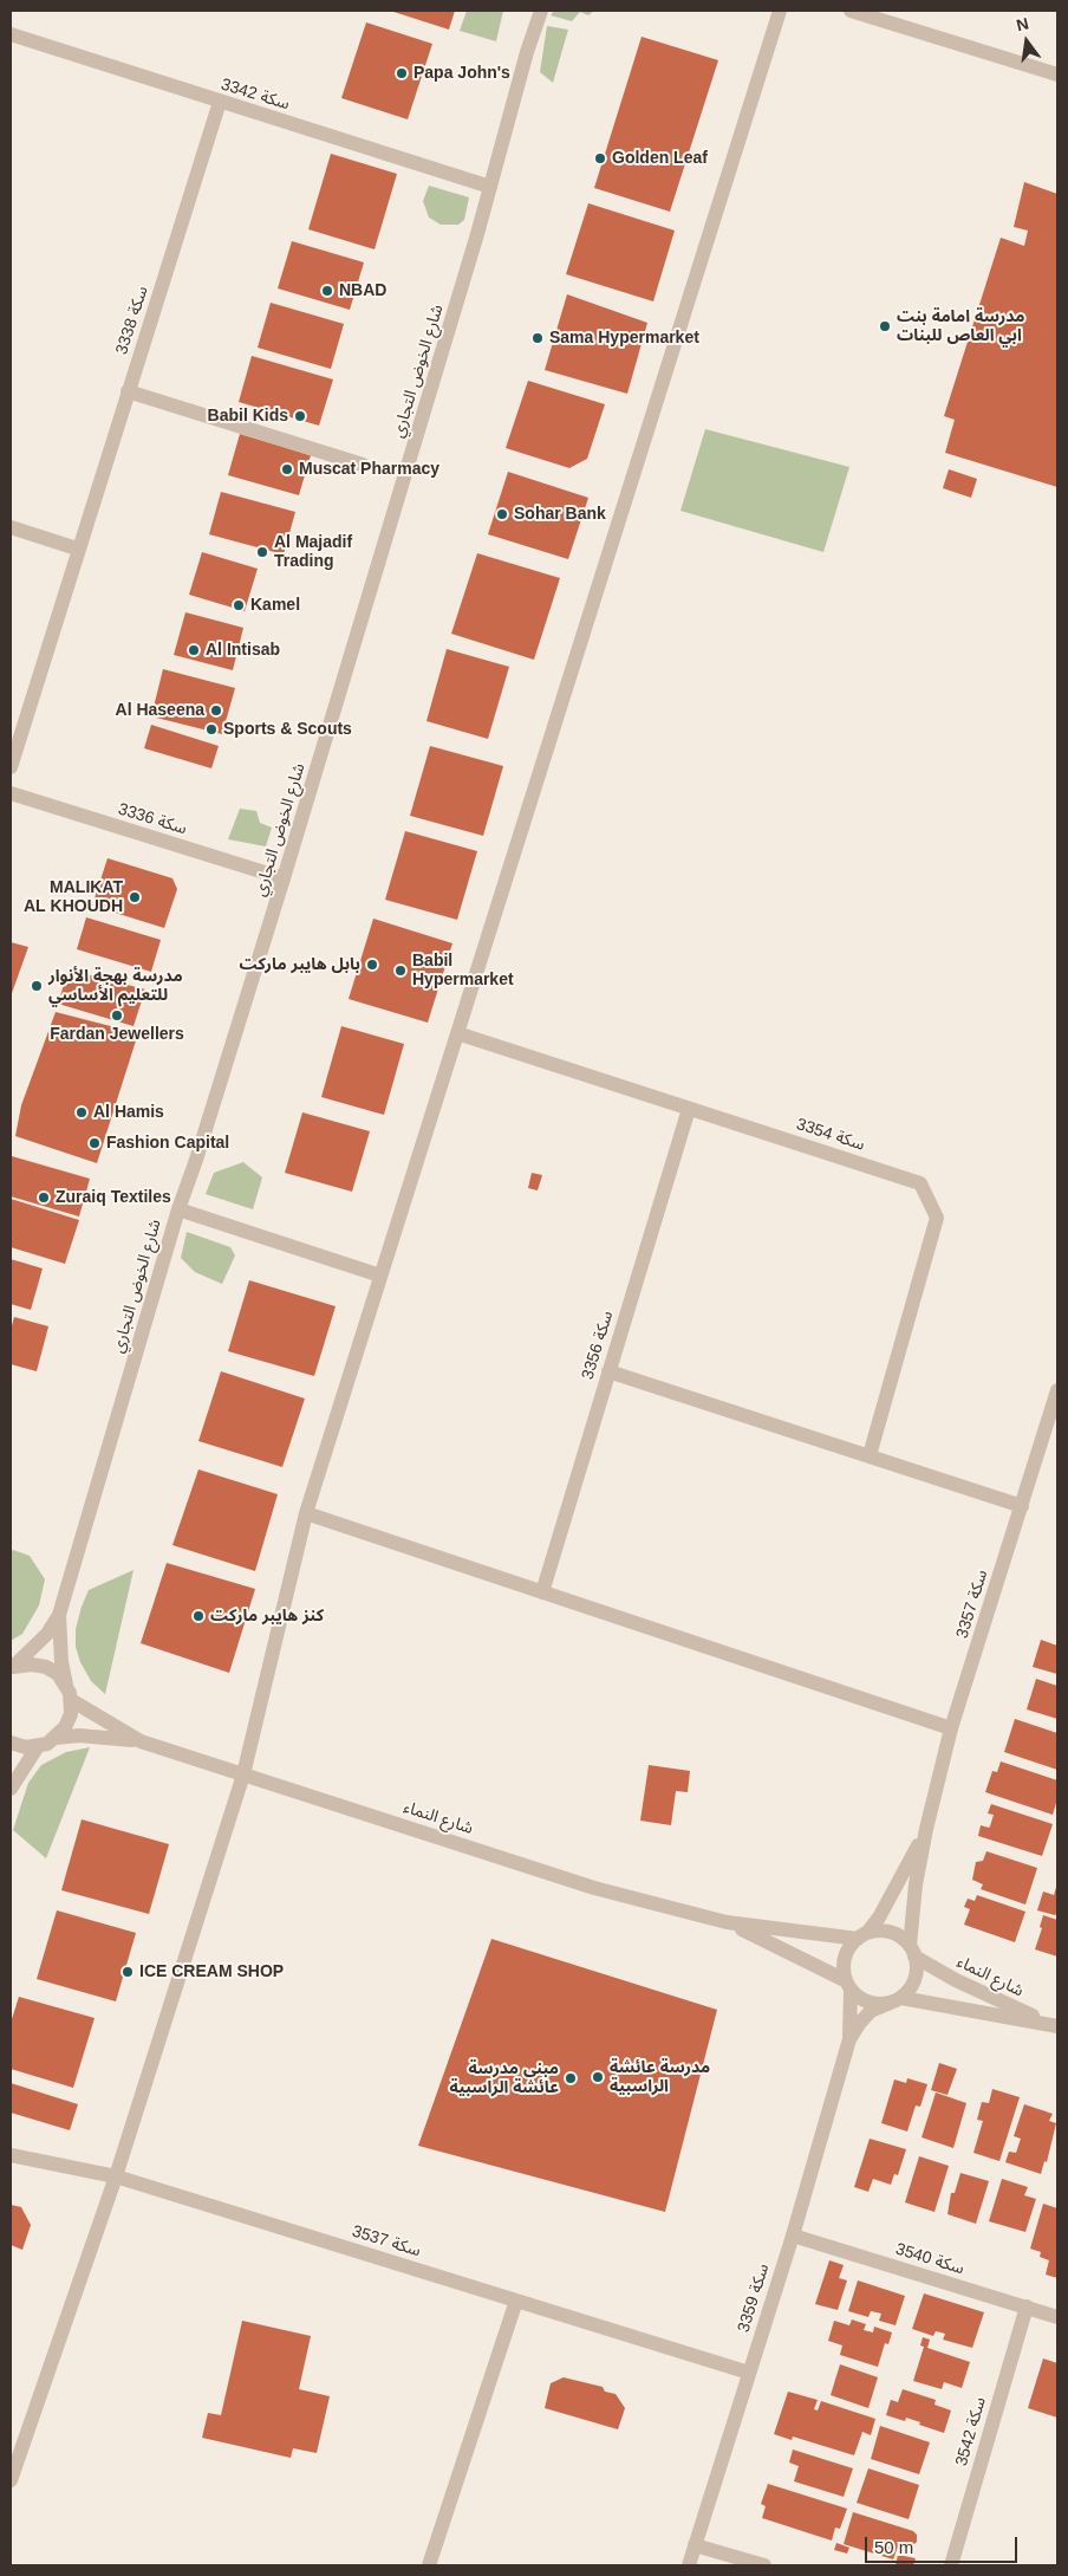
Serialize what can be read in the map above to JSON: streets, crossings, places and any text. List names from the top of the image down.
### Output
{
  "streets": {
    "street": [
      "سكة 3342",
      "سكة 3338",
      "شارع الخوض التجاري",
      "سكة 3336",
      "سكة 3354",
      "سكة 3356",
      "سكة 3357",
      "شارع النماء",
      "سكة 3537",
      "سكة 3540",
      "سكة 3359",
      "سكة 3542"
    ]
  },
  "crossings": [
    ["سكة 3342", "سكة 3338"],
    ["سكة 3342", "شارع الخوض التجاري"],
    ["شارع الخوض التجاري", "سكة 3336"],
    ["شارع الخوض التجاري", "شارع النماء"],
    ["سكة 3354", "سكة 3356"],
    ["سكة 3357", "شارع النماء"],
    ["سكة 3357", "سكة 3359"],
    ["شارع النماء", "سكة 3359"],
    ["سكة 3537", "سكة 3359"],
    ["سكة 3540", "سكة 3359"],
    ["سكة 3540", "سكة 3542"]
  ],
  "places": [
    "Papa John's",
    "Golden Leaf",
    "NBAD",
    "مدرسة امامة بنت ابي العاص للبنات",
    "Sama Hypermarket",
    "Babil Kids",
    "Muscat Pharmacy",
    "Sohar Bank",
    "Al Majadif Trading",
    "Kamel",
    "Al Intisab",
    "Al Haseena",
    "Sports & Scouts",
    "MALIKAT AL KHOUDH",
    "بابل هايبر ماركت",
    "Babil Hypermarket",
    "مدرسة بهجة الأنوار للتعليم الأساسي",
    "Fardan Jewellers",
    "Al Hamis",
    "Fashion Capital",
    "Zuraiq Textiles",
    "كنز هايبر ماركت",
    "ICE CREAM SHOP",
    "مدرسة عائشة الراسبية",
    "مبنى مدرسة عائشة الراسبية"
  ],
  "scale_bar": "50 m",
  "north": "top"
}
